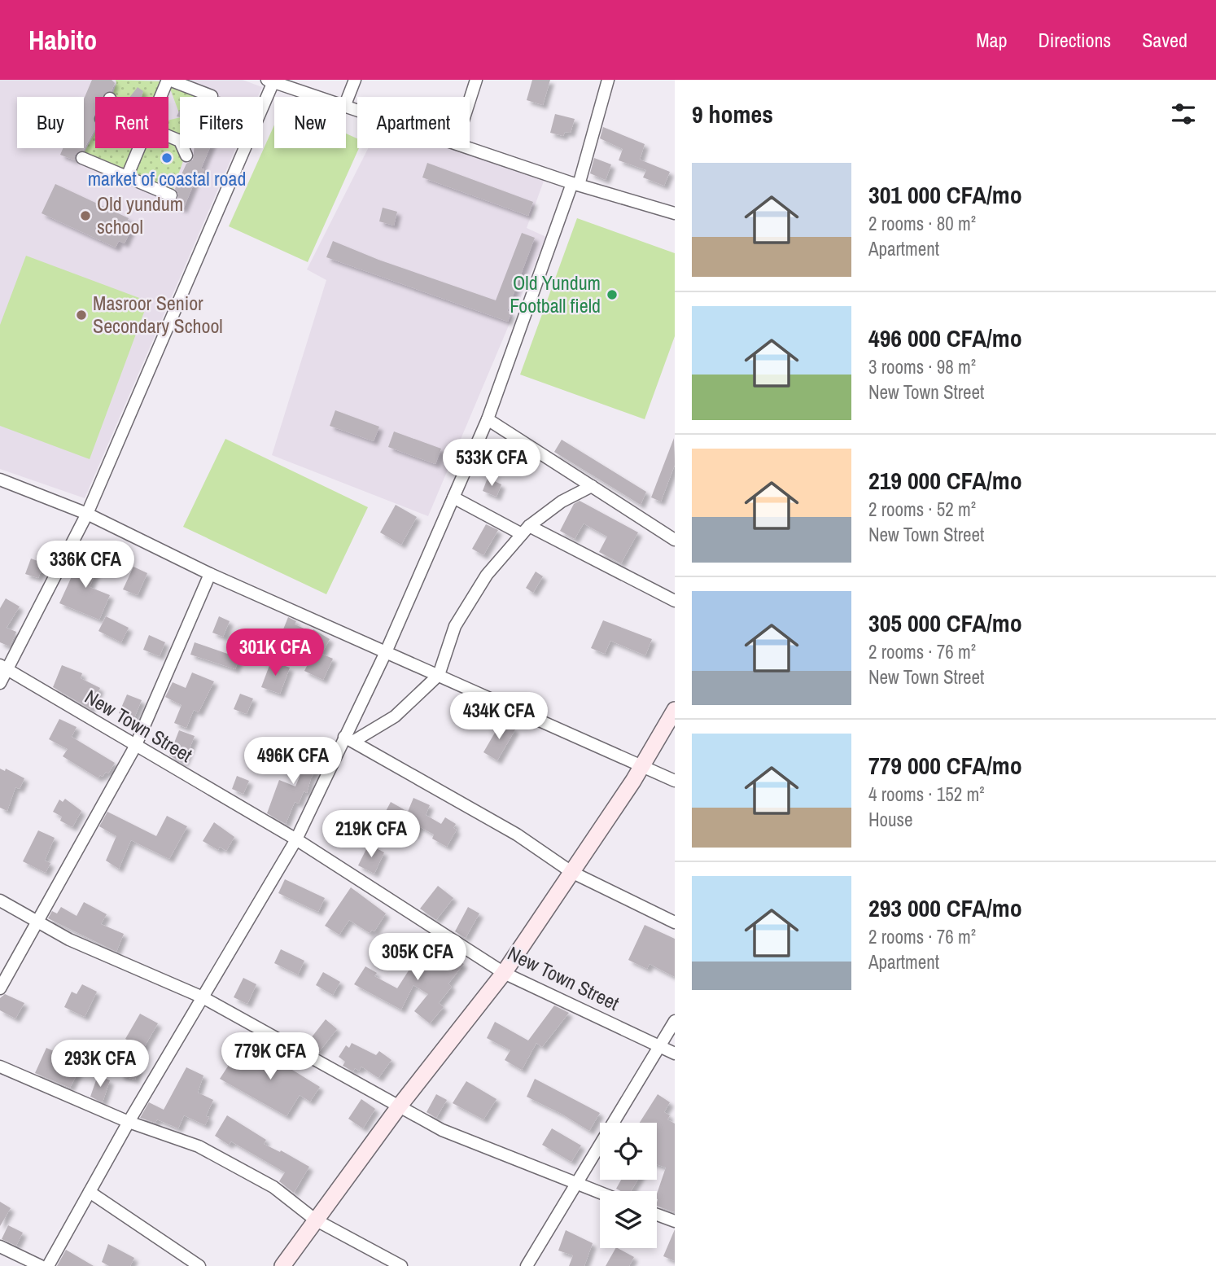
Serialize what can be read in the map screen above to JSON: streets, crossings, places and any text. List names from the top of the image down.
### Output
{
  "streets": {
    "street": ["New Town Street"]
  },
  "places": [
    "market of coastal road",
    "Old yundum school",
    "Old Yundum Football field",
    "Masroor Senior Secondary School"
  ],
  "page": {
    "header": "Habito",
    "nav": ["Map", "Directions", "Saved"],
    "heading": "9 homes",
    "chip": [
      "Buy",
      "Rent",
      "Filters",
      "New",
      "Apartment"
    ],
    "list": [
      {
        "name": "301 000 CFA/mo",
        "note": "2 rooms · 80 m² · Apartment"
      },
      {
        "name": "496 000 CFA/mo",
        "note": "3 rooms · 98 m² · New Town Street"
      },
      {
        "name": "219 000 CFA/mo",
        "note": "2 rooms · 52 m² · New Town Street"
      },
      {
        "name": "305 000 CFA/mo",
        "note": "2 rooms · 76 m² · New Town Street"
      },
      {
        "name": "779 000 CFA/mo",
        "note": "4 rooms · 152 m² · House"
      },
      {
        "name": "293 000 CFA/mo",
        "note": "2 rooms · 76 m² · Apartment"
      }
    ],
    "price": [
      "533K CFA",
      "336K CFA",
      "301K CFA",
      "434K CFA",
      "496K CFA",
      "219K CFA",
      "305K CFA",
      "779K CFA",
      "293K CFA"
    ]
  }
}
